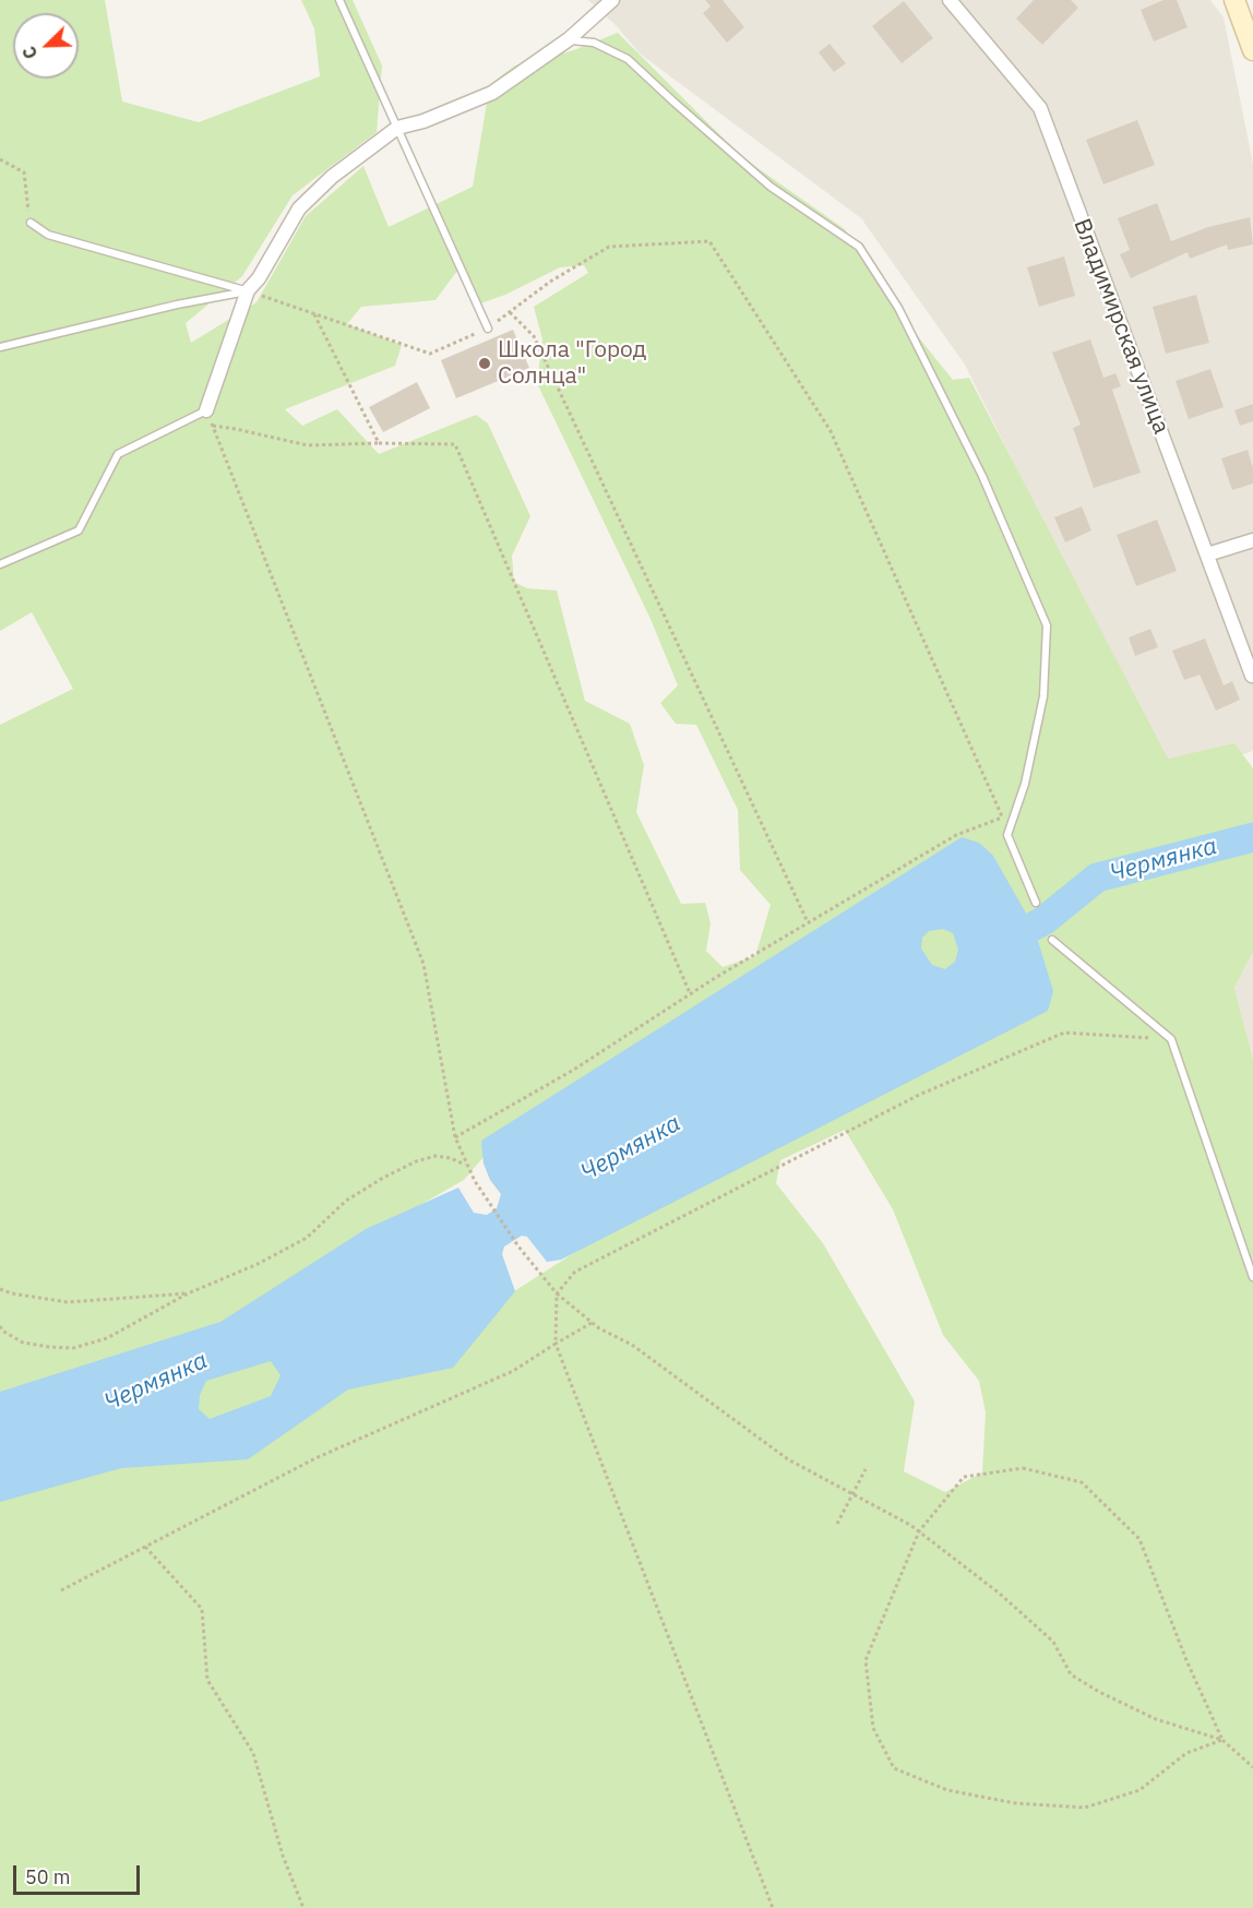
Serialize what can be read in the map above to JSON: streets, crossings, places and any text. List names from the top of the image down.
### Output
{
  "streets": {
    "street": ["Владимирская улица"]
  },
  "water": ["Чермянка"],
  "places": ["Школа \"Город Cолнца\""],
  "scale_bar": "50 m",
  "north": "bottom left"
}
